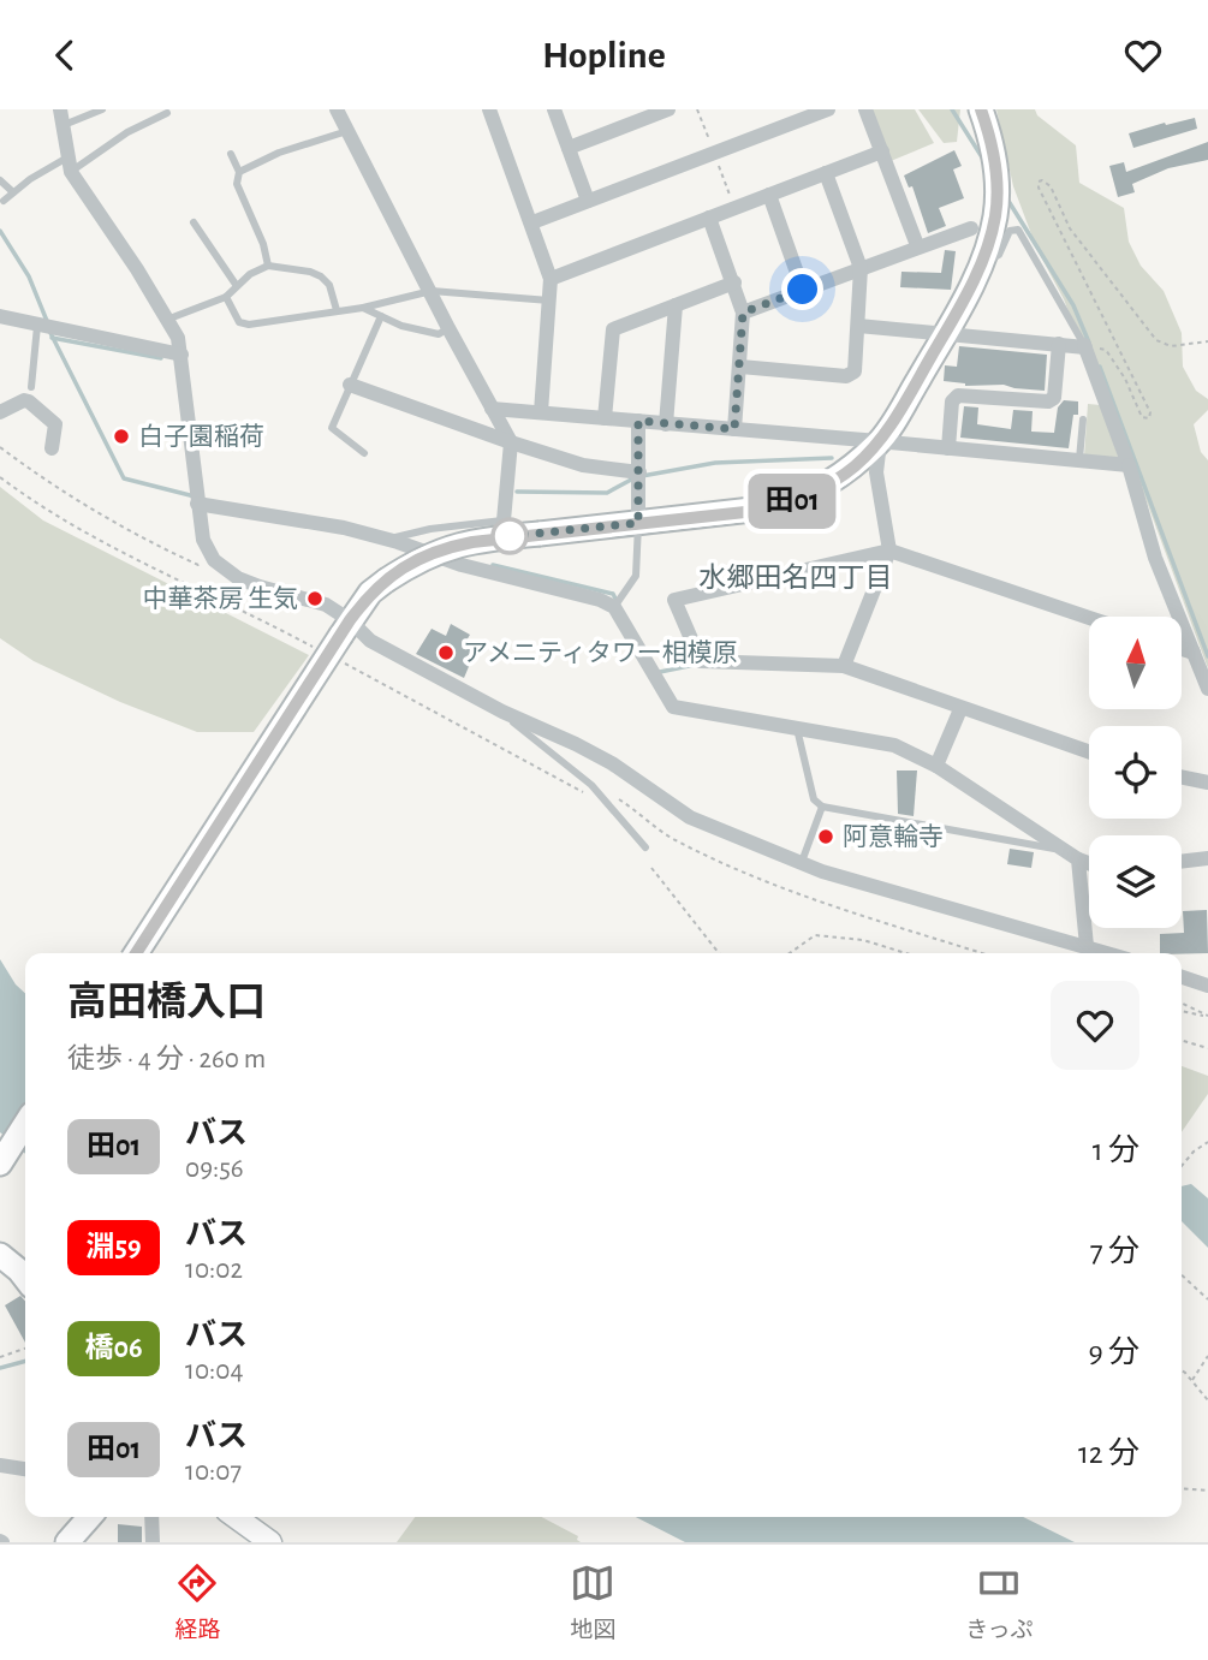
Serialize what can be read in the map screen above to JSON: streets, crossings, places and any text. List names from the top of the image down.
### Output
{
  "districts": ["水郷田名四丁目"],
  "places": [
    "白子園稲荷",
    "中華茶房 生気",
    "アメニティタワー相模原",
    "阿意輪寺"
  ],
  "lines": ["bus line 田01"],
  "north": "top",
  "page": {
    "header": "Hopline",
    "on_map": "田01",
    "heading": ["高田橋入口", "徒歩 · 4 分 · 260 m"],
    "list": [
      {
        "mark": "田01",
        "name": "バス",
        "note": "09:56",
        "value": "1 分"
      },
      {
        "mark": "淵59",
        "name": "バス",
        "note": "10:02",
        "value": "7 分"
      },
      {
        "mark": "橋06",
        "name": "バス",
        "note": "10:04",
        "value": "9 分"
      },
      {
        "mark": "田01",
        "name": "バス",
        "note": "10:07",
        "value": "12 分"
      }
    ],
    "tabs": ["経路", "地図", "きっぷ"]
  }
}
